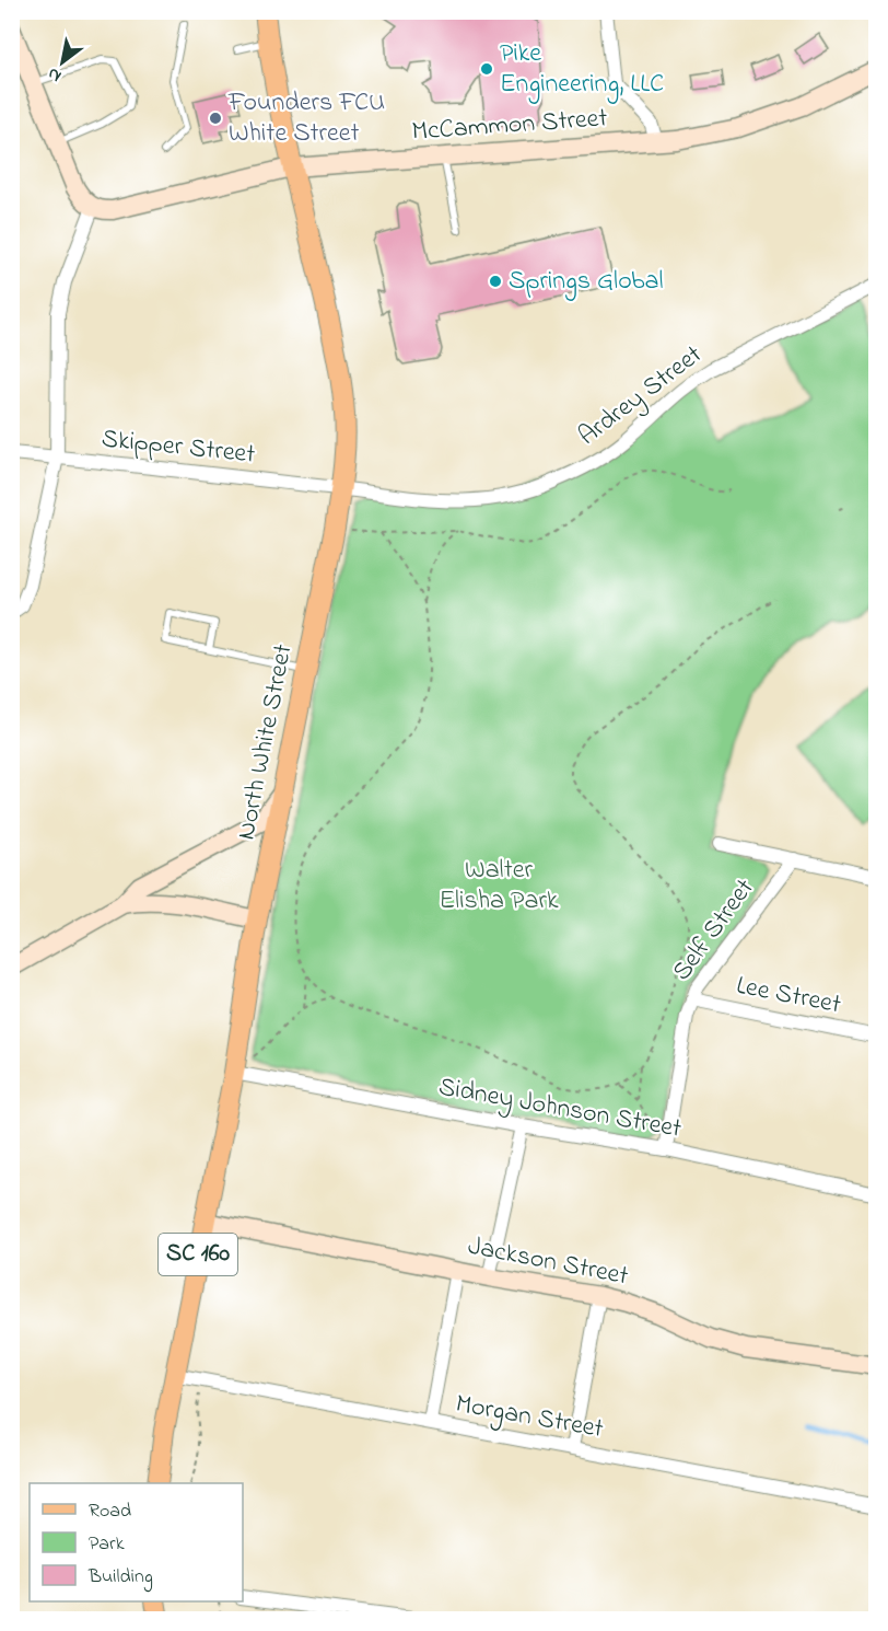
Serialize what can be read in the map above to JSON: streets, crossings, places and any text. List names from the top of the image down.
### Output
{
  "streets": {
    "main road": ["North White Street", "SC 160"],
    "street": [
      "McCammon Street",
      "Ardrey Street",
      "Skipper Street",
      "Self Street",
      "Lee Street",
      "Sidney Johnson Street",
      "Jackson Street",
      "Morgan Street"
    ]
  },
  "crossings": [
    ["McCammon Street", "North White Street"],
    ["Ardrey Street", "Skipper Street"],
    ["Ardrey Street", "North White Street"],
    ["Skipper Street", "North White Street"],
    ["North White Street", "Sidney Johnson Street"],
    ["North White Street", "Jackson Street"],
    ["North White Street", "Morgan Street"],
    ["Self Street", "Lee Street"],
    ["Self Street", "Sidney Johnson Street"]
  ],
  "parks": ["Walter Elisha Park"],
  "places": ["Pike Engineering, LLC", "Founders FCU White Street", "Springs Global"],
  "legend": ["Road", "Park", "Building"],
  "north": "bottom left"
}
